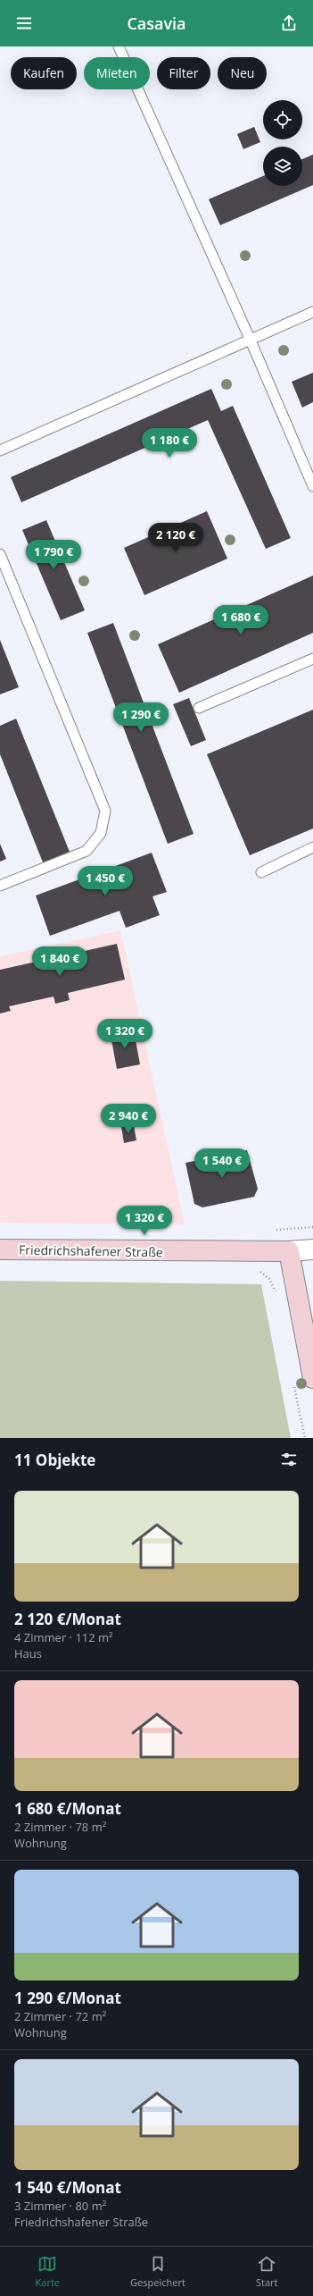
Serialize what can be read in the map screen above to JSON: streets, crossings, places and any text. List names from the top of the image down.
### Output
{
  "streets": {
    "street": ["Friedrichshafener Straße"]
  },
  "page": {
    "header": "Casavia",
    "chip": [
      "Kaufen",
      "Mieten",
      "Filter",
      "Neu"
    ],
    "price": [
      "1 180 €",
      "2 120 €",
      "1 790 €",
      "1 680 €",
      "1 290 €",
      "1 450 €",
      "1 840 €",
      "1 320 €",
      "2 940 €",
      "1 540 €",
      "1 320 €"
    ],
    "heading": "11 Objekte",
    "list": [
      {
        "name": "2 120 €/Monat",
        "note": "4 Zimmer · 112 m² · Haus"
      },
      {
        "name": "1 680 €/Monat",
        "note": "2 Zimmer · 78 m² · Wohnung"
      },
      {
        "name": "1 290 €/Monat",
        "note": "2 Zimmer · 72 m² · Wohnung"
      },
      {
        "name": "1 540 €/Monat",
        "note": "3 Zimmer · 80 m² · Friedrichshafener Straße"
      }
    ],
    "tabs": ["Karte", "Gespeichert", "Start"]
  }
}
